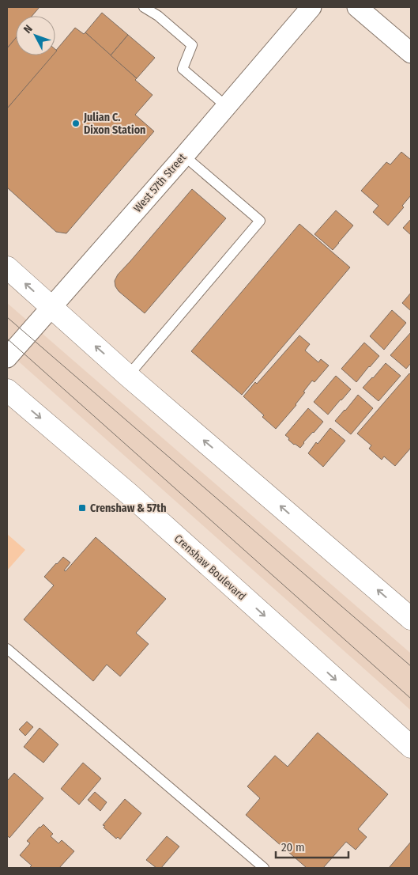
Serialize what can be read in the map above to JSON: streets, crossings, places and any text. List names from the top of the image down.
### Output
{
  "streets": {
    "main road": ["Crenshaw Boulevard"],
    "street": ["West 57th Street"]
  },
  "places": {
    "other": ["Julian C. Dixon Station"],
    "transit": ["Crenshaw & 57th"]
  },
  "scale_bar": "20 m",
  "north": "top left"
}
